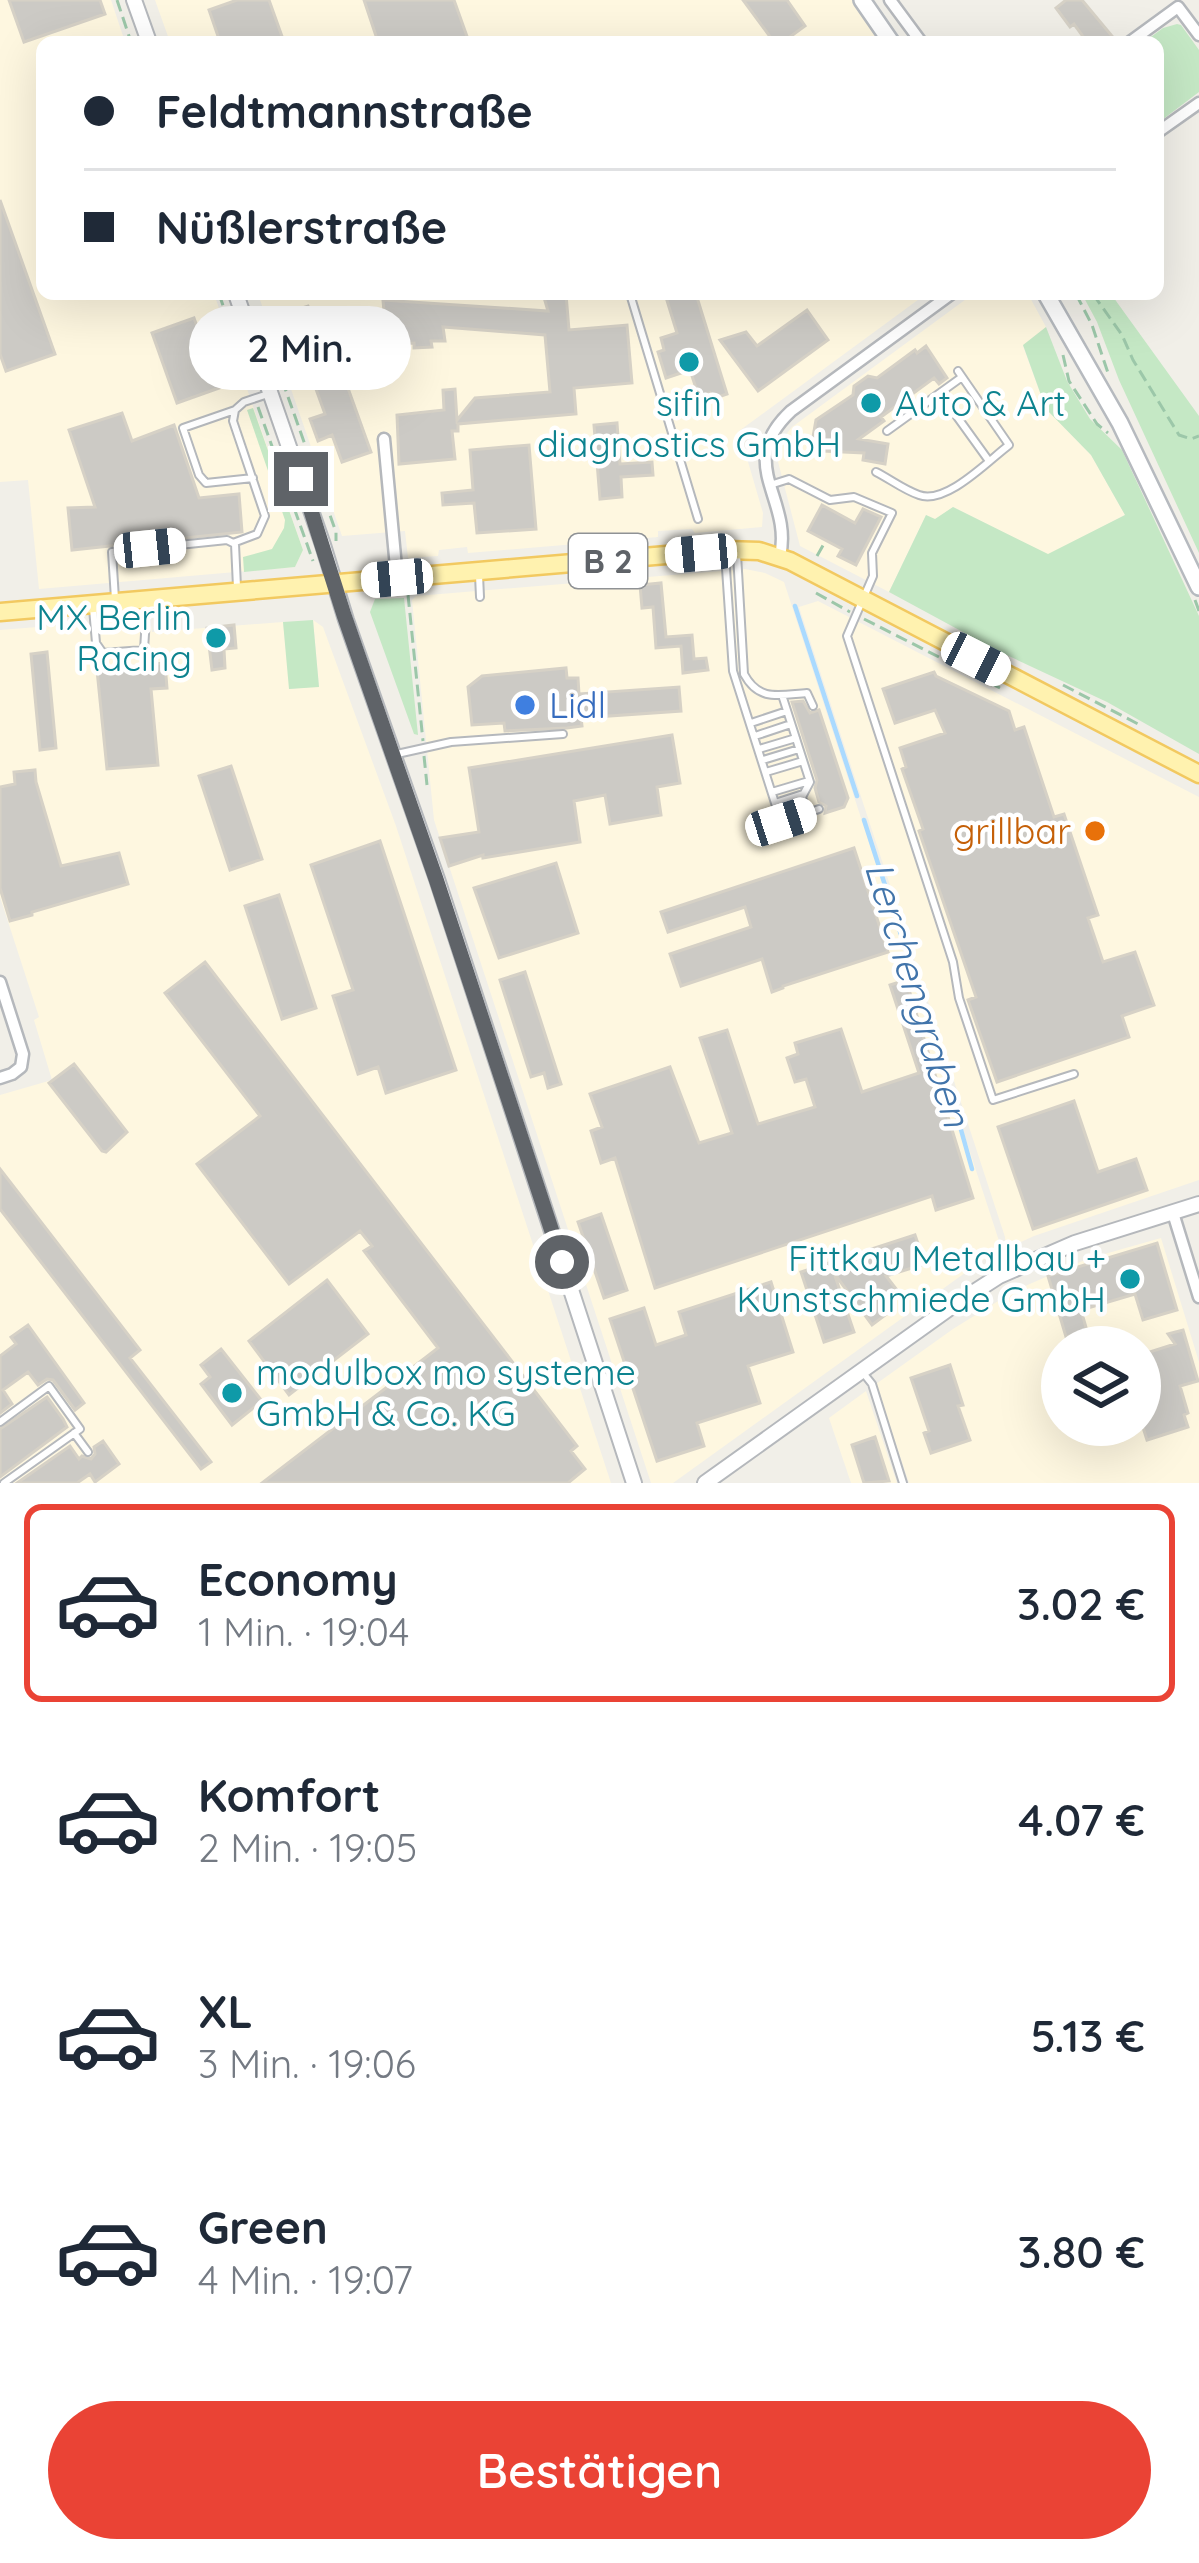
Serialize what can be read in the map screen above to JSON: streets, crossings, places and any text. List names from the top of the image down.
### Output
{
  "streets": {
    "main road": ["B 2"]
  },
  "water": ["Lerchengraben"],
  "places": [
    "sifin diagnostics GmbH",
    "Auto & Art",
    "MX Berlin Racing",
    "Lidl",
    "grillbar",
    "Fittkau Metallbau + Kunstschmiede GmbH",
    "modulbox mo systeme GmbH & Co. KG"
  ],
  "page": {
    "banner": ["Feldtmannstraße", "Nüßlerstraße"],
    "bubble": "2 Min.",
    "list": [
      {
        "name": "Economy",
        "note": "1 Min. · 19:04",
        "value": "3.02 €"
      },
      {
        "name": "Komfort",
        "note": "2 Min. · 19:05",
        "value": "4.07 €"
      },
      {
        "name": "XL",
        "note": "3 Min. · 19:06",
        "value": "5.13 €"
      },
      {
        "name": "Green",
        "note": "4 Min. · 19:07",
        "value": "3.80 €"
      }
    ],
    "buttons": "Bestätigen"
  }
}
